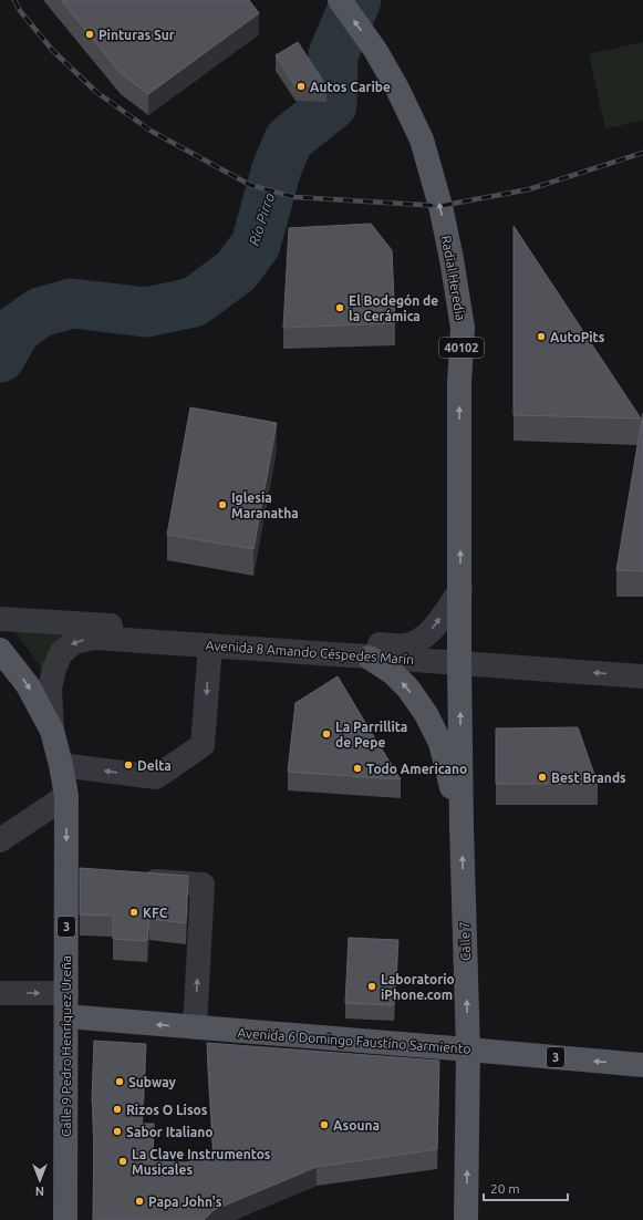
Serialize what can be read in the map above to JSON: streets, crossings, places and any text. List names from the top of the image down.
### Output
{
  "streets": {
    "main road": [
      "Radial Heredia",
      "40102",
      "3",
      "Calle 7",
      "Avenida 6 Domingo Faustino Sarmiento",
      "Calle 9 Pedro Henríquez Ureña"
    ],
    "street": ["Avenida 8 Amando Céspedes Marín"]
  },
  "crossings": [
    ["Radial Heredia", "Avenida 8 Amando Céspedes Marín"],
    ["Radial Heredia", "Calle 7"],
    ["Avenida 8 Amando Céspedes Marín", "Calle 7"],
    ["Avenida 8 Amando Céspedes Marín", "Calle 9 Pedro Henríquez Ureña"],
    ["Calle 7", "Avenida 6 Domingo Faustino Sarmiento"],
    ["Avenida 6 Domingo Faustino Sarmiento", "Calle 9 Pedro Henríquez Ureña"]
  ],
  "one_way": ["Radial Heredia", "Calle 7", "Avenida 6 Domingo Faustino Sarmiento"],
  "water": ["Río Pirro"],
  "places": [
    "Pinturas Sur",
    "Autos Caribe",
    "El Bodegón de la Cerámica",
    "AutoPits",
    "Iglesia Maranatha",
    "La Parrillita de Pepe",
    "Delta",
    "Todo Americano",
    "Best Brands",
    "KFC",
    "Laboratorio iPhone.com",
    "Subway",
    "Rizos O Lisos",
    "Asouna",
    "Sabor Italiano",
    "La Clave Instrumentos Musicales",
    "Papa John's"
  ],
  "scale_bar": "20 m",
  "north": "bottom"
}
